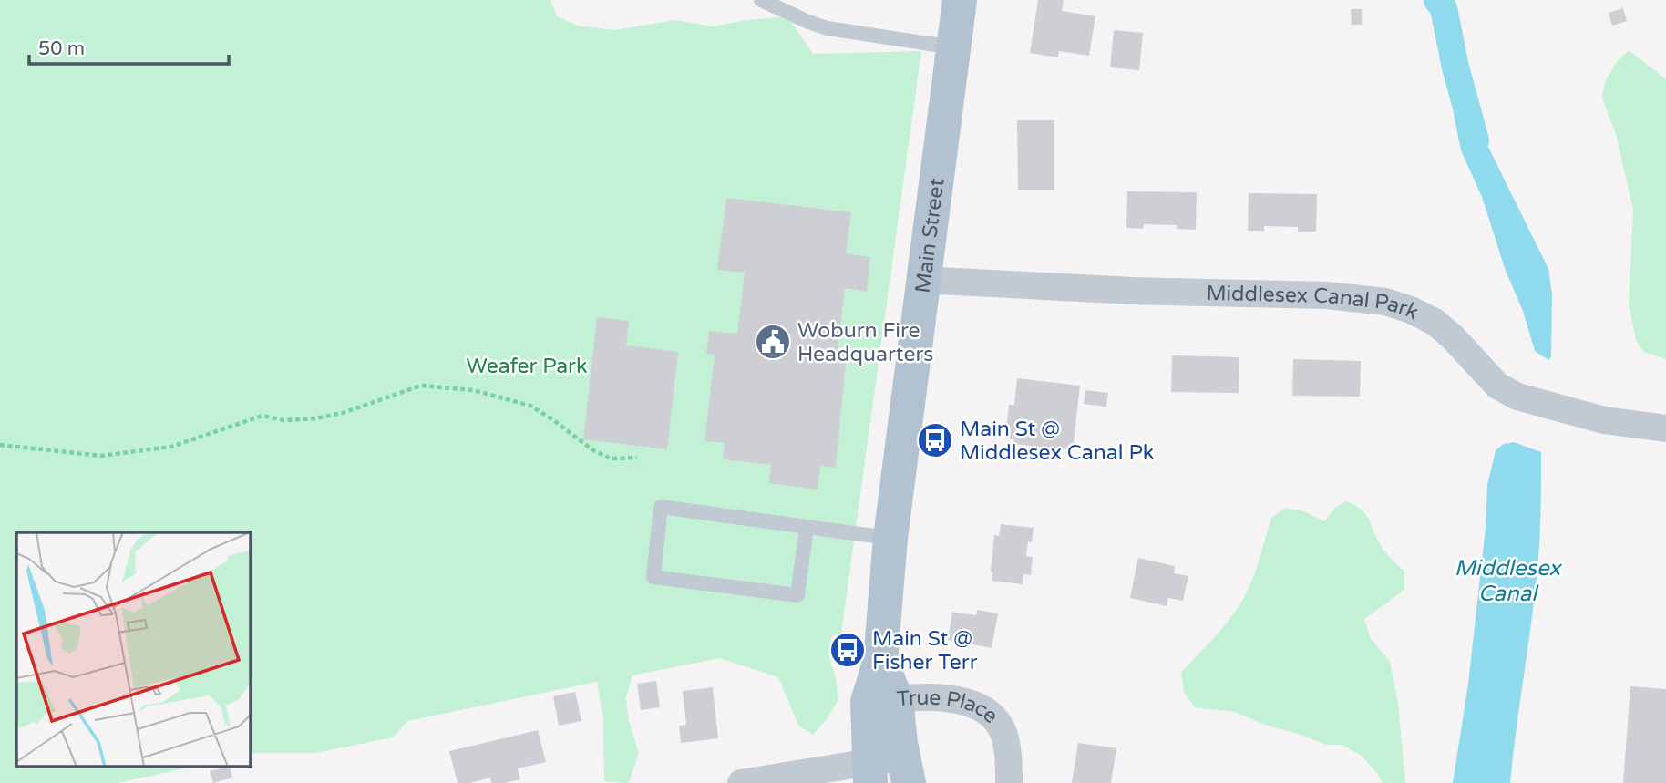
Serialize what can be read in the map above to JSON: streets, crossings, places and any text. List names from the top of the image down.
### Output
{
  "streets": {
    "main road": ["Main Street"],
    "street": ["Middlesex Canal Park", "True Place"]
  },
  "crossings": [
    ["Main Street", "Middlesex Canal Park"],
    ["Main Street", "True Place"]
  ],
  "water": ["Middlesex Canal"],
  "parks": ["Weafer Park"],
  "places": {
    "public building": ["Woburn Fire Headquarters"],
    "bus stop": ["Main St @ Middlesex Canal Pk", "Main St @ Fisher Terr"]
  },
  "scale_bar": "50 m"
}
